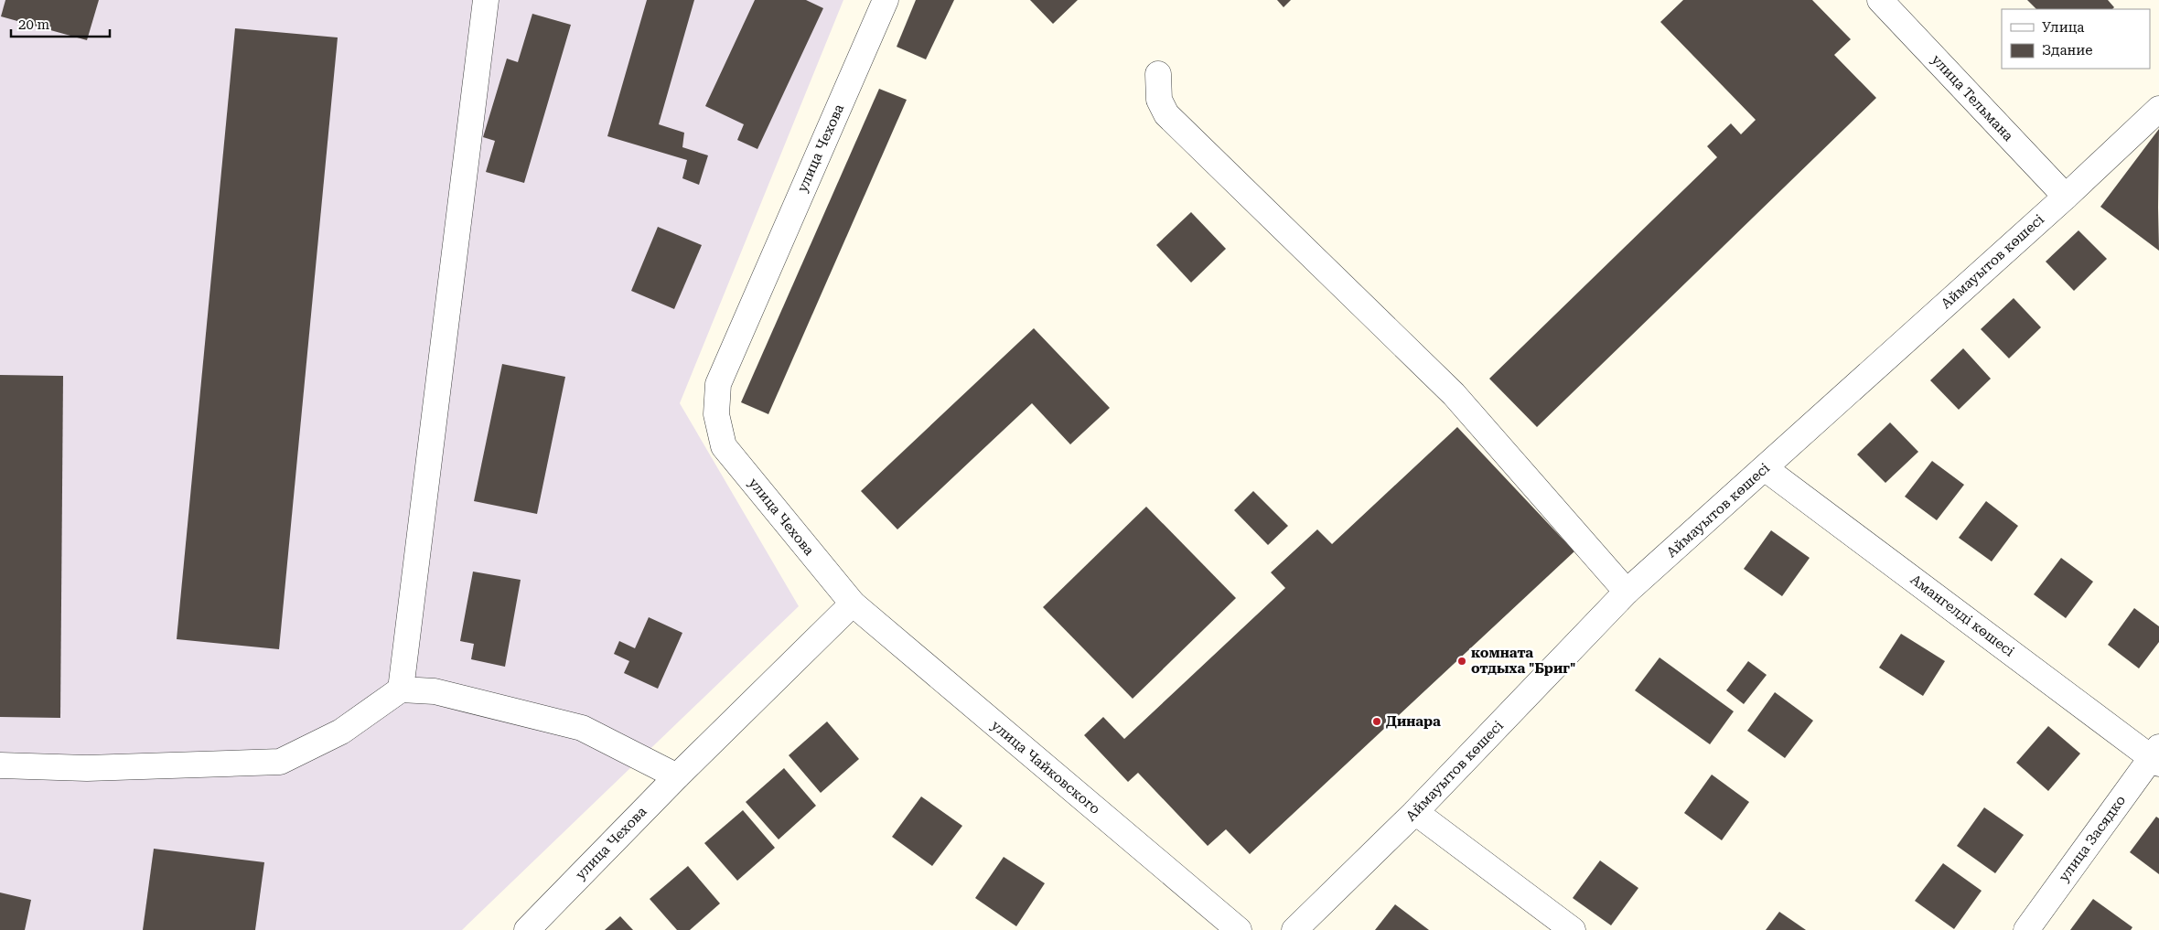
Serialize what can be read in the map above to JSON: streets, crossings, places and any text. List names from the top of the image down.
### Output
{
  "streets": {
    "street": [
      "улица Тельмана",
      "улица Чехова",
      "Аймауытов көшесі",
      "Амангелді көшесі",
      "улица Чайковского",
      "улица Засядко"
    ]
  },
  "crossings": [
    ["улица Тельмана", "Аймауытов көшесі"],
    ["улица Чехова", "улица Чайковского"],
    ["Аймауытов көшесі", "Амангелді көшесі"],
    ["Амангелді көшесі", "улица Засядко"]
  ],
  "places": ["комната отдыха \"Бриг\"", "Динара"],
  "legend": ["Улица", "Здание"],
  "scale_bar": "20 m"
}
